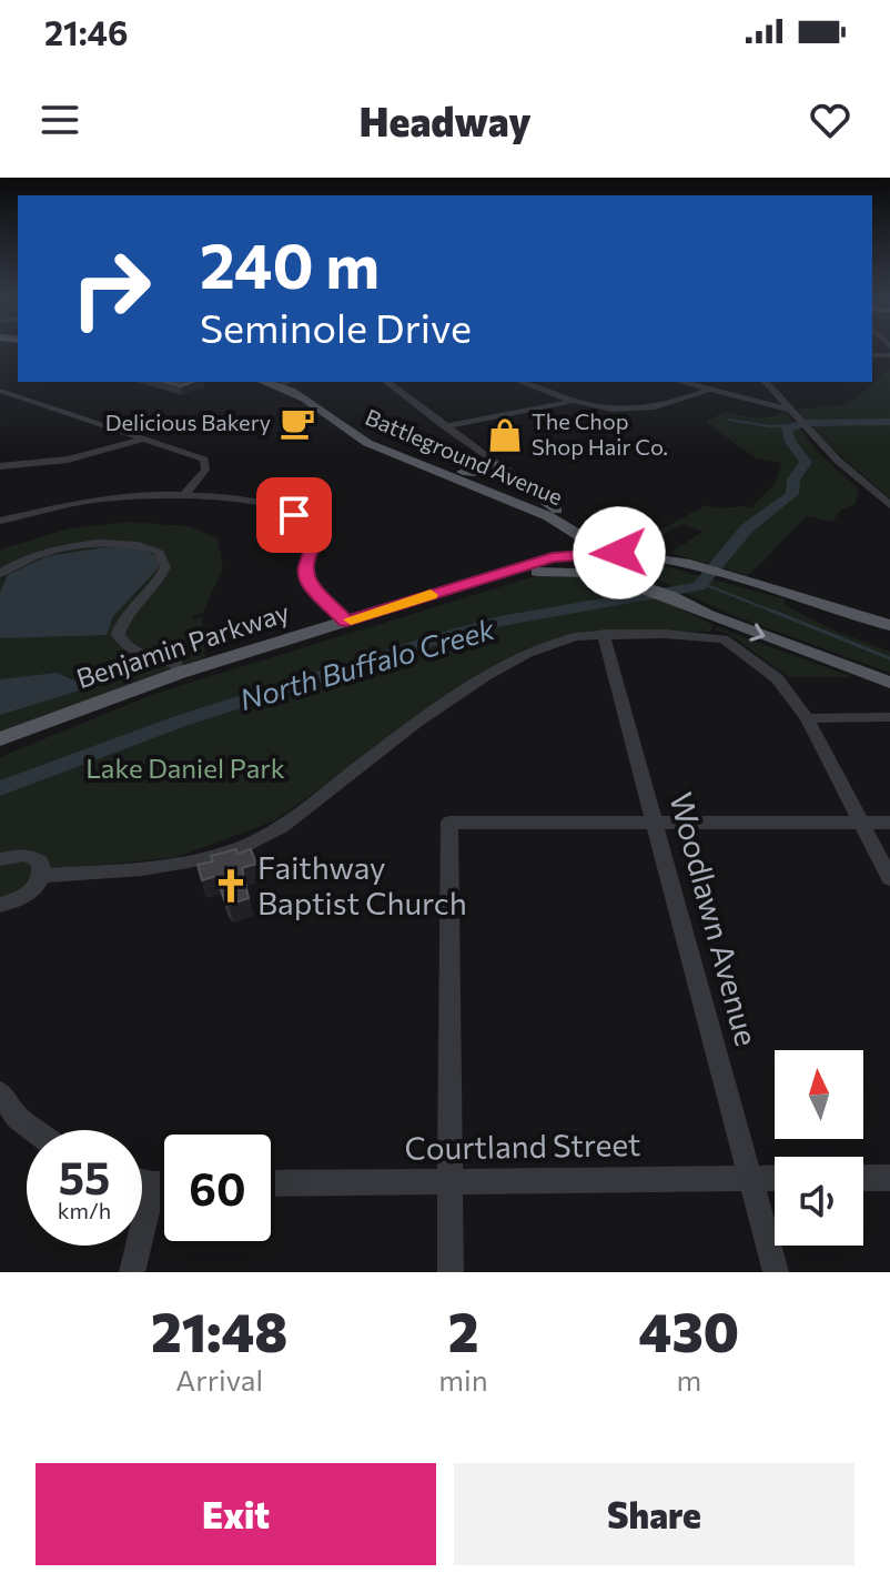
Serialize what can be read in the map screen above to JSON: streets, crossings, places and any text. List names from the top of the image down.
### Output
{
  "streets": {
    "main road": ["Battleground Avenue", "Benjamin Parkway"],
    "street": ["Woodlawn Avenue", "Courtland Street"]
  },
  "crossings": [
    ["Battleground Avenue", "Benjamin Parkway"],
    ["Woodlawn Avenue", "Courtland Street"]
  ],
  "water": ["North Buffalo Creek"],
  "parks": ["Lake Daniel Park"],
  "places": {
    "cafe": ["Delicious Bakery"],
    "shop": ["The Chop Shop Hair Co."],
    "church": ["Faithway Baptist Church"]
  },
  "north": "top",
  "page": {
    "status": "21:46",
    "header": "Headway",
    "turn": ["240 m", "Seminole Drive"],
    "speed": "55 km/h",
    "limit": "60",
    "eta": [
      "21:48",
      "Arrival",
      "2",
      "min",
      "430",
      "m"
    ],
    "buttons": ["Exit", "Share"]
  }
}
